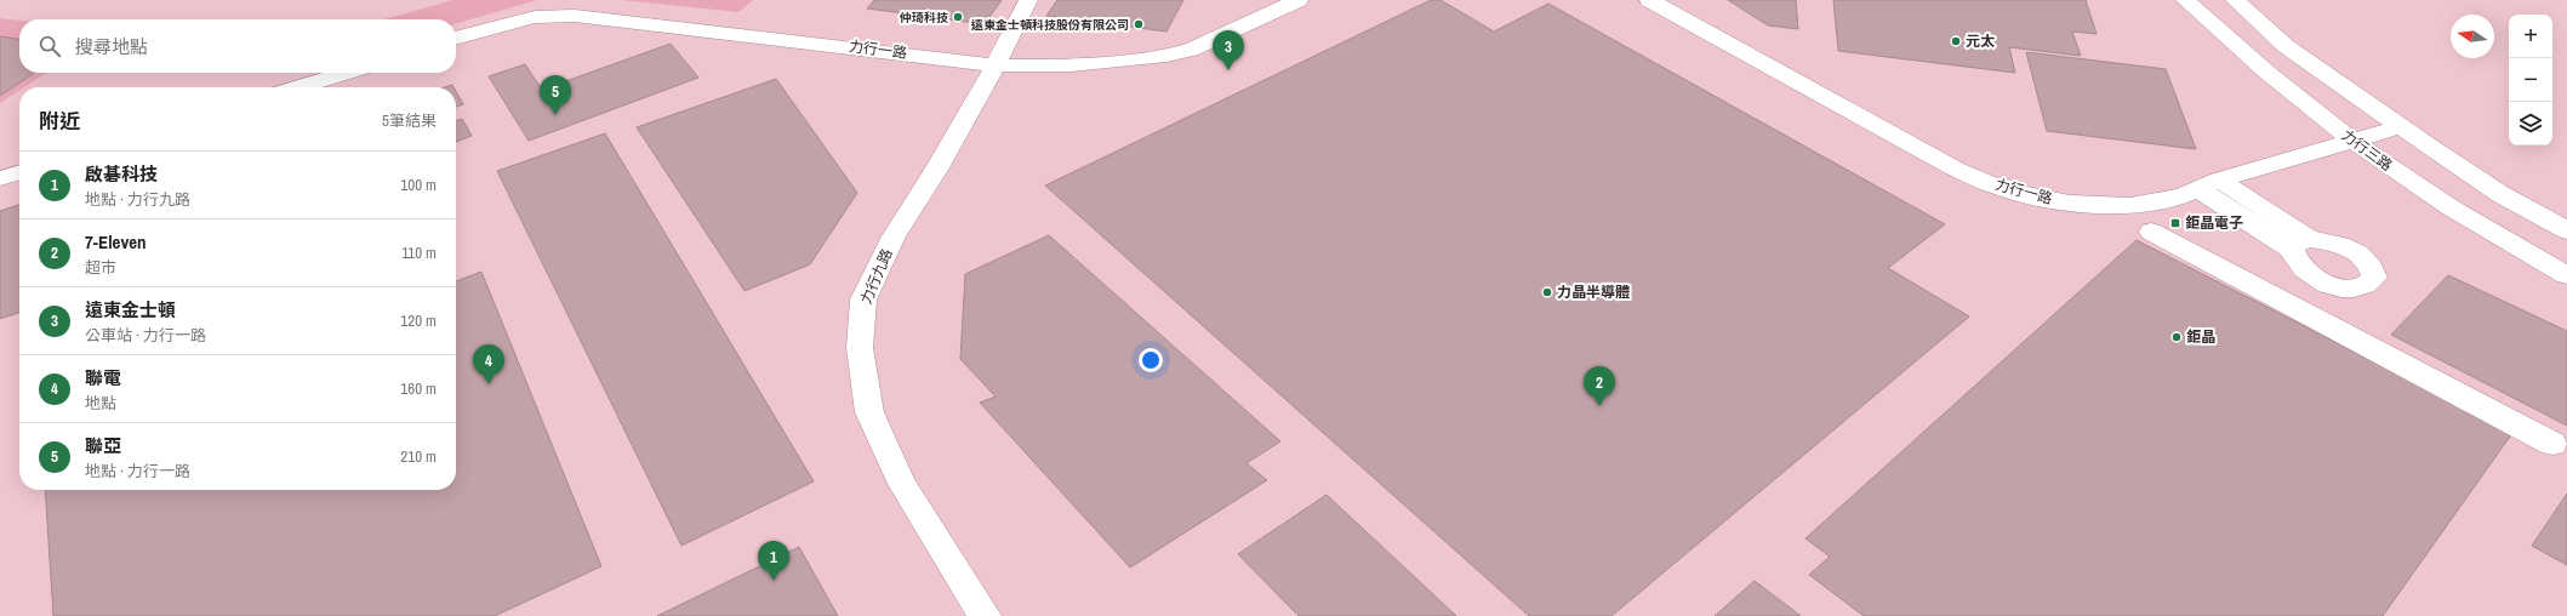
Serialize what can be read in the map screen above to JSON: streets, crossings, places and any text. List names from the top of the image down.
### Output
{
  "streets": {
    "street": ["力行一路", "力行三路", "力行九路"]
  },
  "crossings": [
    ["力行一路", "力行三路"],
    ["力行一路", "力行九路"]
  ],
  "places": {
    "other": [
      "仲琦科技",
      "遠東金士頓科技股份有限公司",
      "元太",
      "力晶半導體",
      "鉅晶"
    ],
    "transit": ["鉅晶電子"]
  },
  "north": "left",
  "page": {
    "map_buttons": ["+", "−"],
    "search": "搜尋地點",
    "pins": [
      "3",
      "5",
      "4",
      "2",
      "1"
    ],
    "heading": ["附近", "5筆結果"],
    "list": [
      {
        "mark": "1",
        "name": "啟碁科技",
        "note": "地點 · 力行九路",
        "value": "100 m"
      },
      {
        "mark": "2",
        "name": "7-Eleven",
        "note": "超市",
        "value": "110 m"
      },
      {
        "mark": "3",
        "name": "遠東金士頓",
        "note": "公車站 · 力行一路",
        "value": "120 m"
      },
      {
        "mark": "4",
        "name": "聯電",
        "note": "地點",
        "value": "160 m"
      },
      {
        "mark": "5",
        "name": "聯亞",
        "note": "地點 · 力行一路",
        "value": "210 m"
      }
    ]
  }
}
